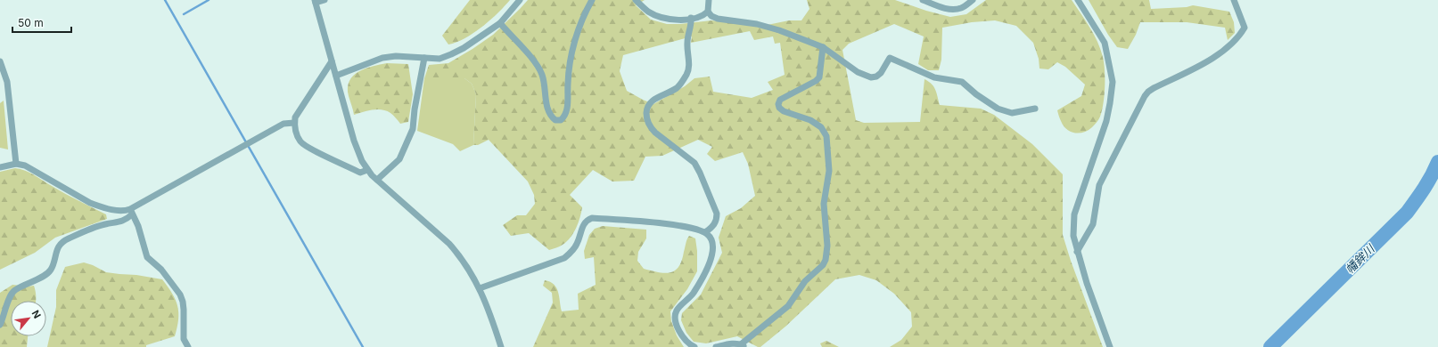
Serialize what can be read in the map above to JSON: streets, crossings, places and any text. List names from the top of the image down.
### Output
{
  "water": ["幡鉾川"],
  "scale_bar": "50 m",
  "north": "top right"
}
